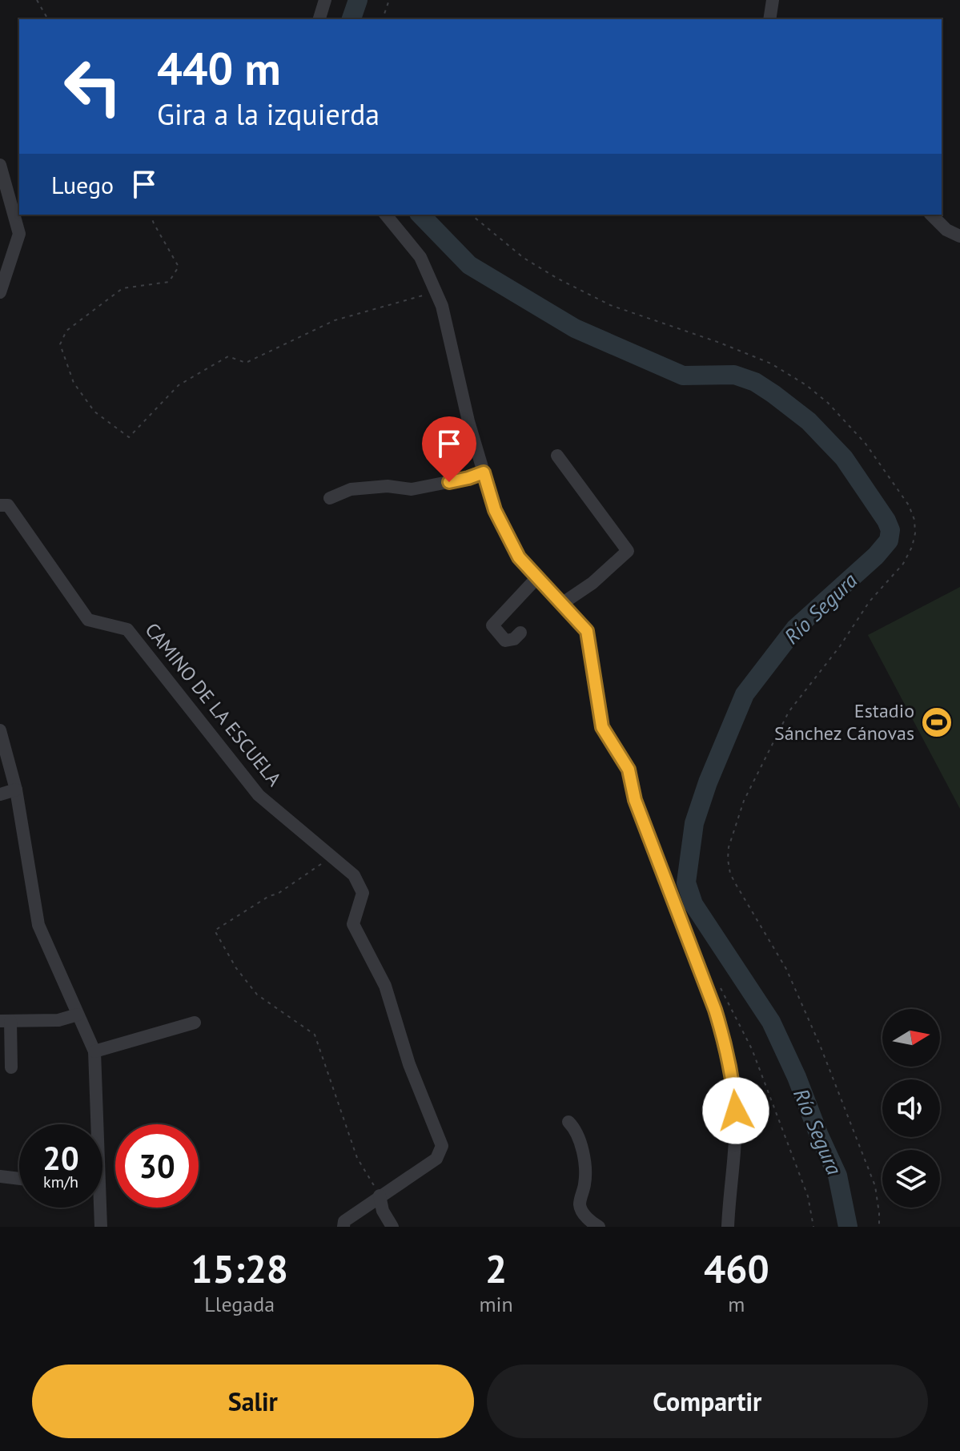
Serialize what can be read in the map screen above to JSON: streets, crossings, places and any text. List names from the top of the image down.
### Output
{
  "streets": {
    "street": ["CAMINO DE LA ESCUELA"]
  },
  "water": ["Río Segura"],
  "places": {
    "sports": ["Estadio Sánchez Cánovas"]
  },
  "north": "right",
  "page": {
    "turn": ["440 m", "Gira a la izquierda"],
    "then": "Luego",
    "speed": "20 km/h",
    "limit": "30",
    "eta": [
      "15:28",
      "Llegada",
      "2",
      "min",
      "460",
      "m"
    ],
    "buttons": ["Salir", "Compartir"]
  }
}
